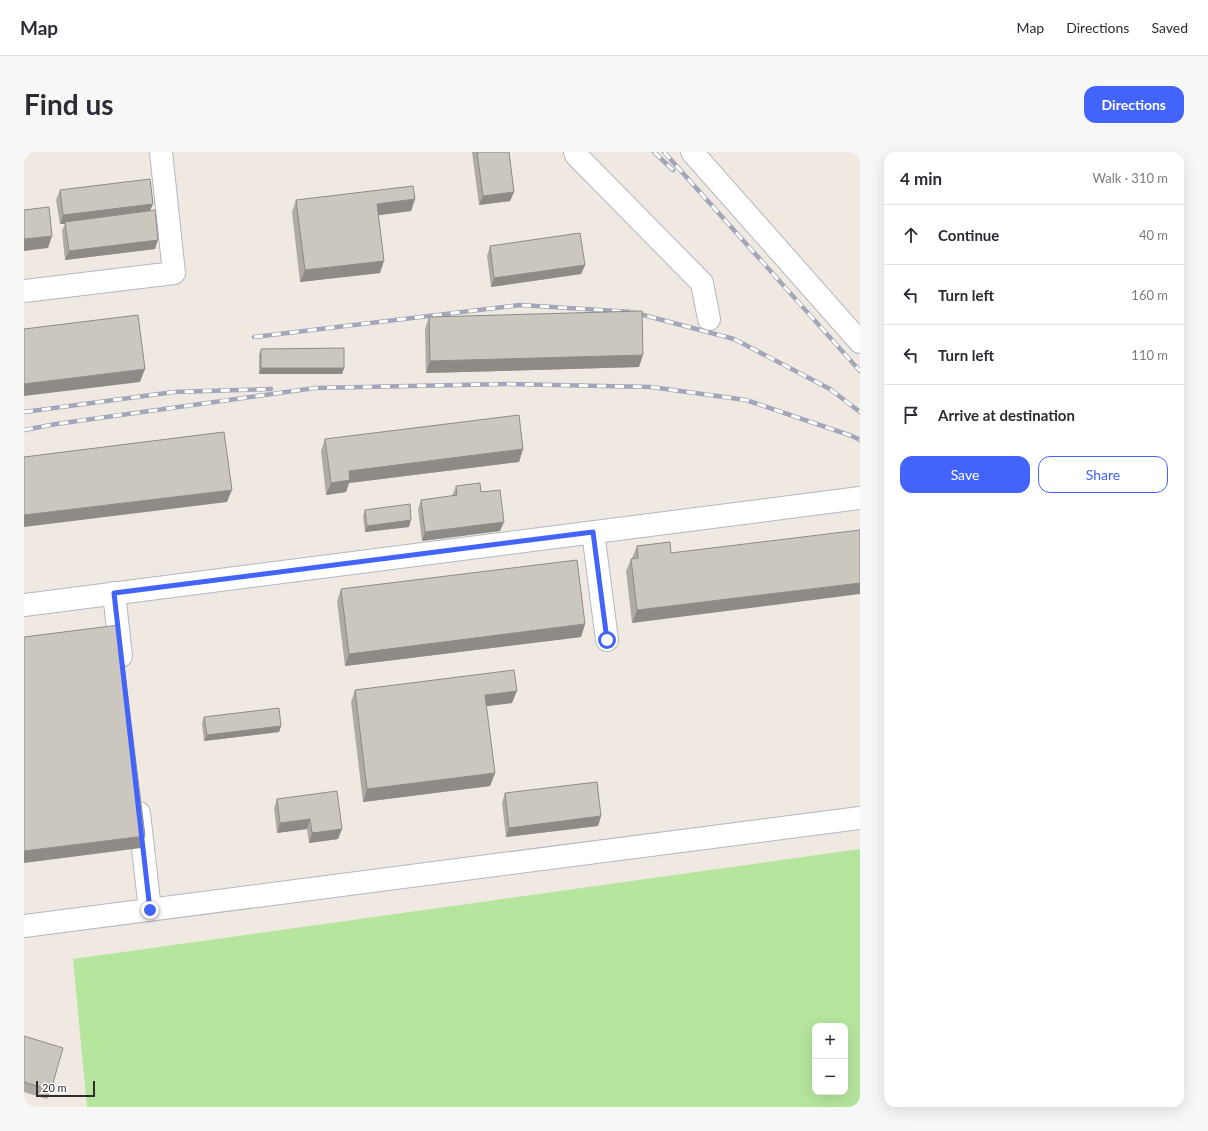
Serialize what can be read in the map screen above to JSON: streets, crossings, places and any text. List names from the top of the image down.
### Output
{
  "scale_bar": "20 m",
  "page": {
    "header": "Map",
    "nav": ["Map", "Directions", "Saved"],
    "buttons": [
      "Directions",
      ["Save", "Share"]
    ],
    "title": "Find us",
    "heading": ["4 min", "Walk · 310 m"],
    "list": [
      ["Continue", "40 m"],
      ["Turn left", "160 m"],
      ["Turn left", "110 m"],
      "Arrive at destination"
    ],
    "map_buttons": ["+", "−"],
    "scale": "20 m"
  }
}
